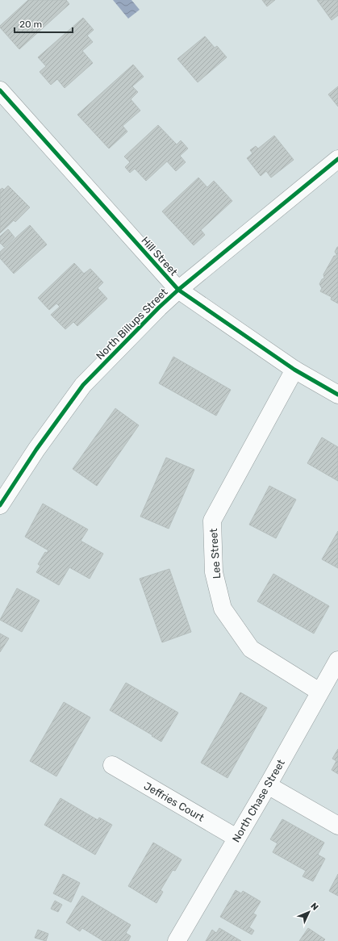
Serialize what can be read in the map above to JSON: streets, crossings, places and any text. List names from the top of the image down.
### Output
{
  "streets": {
    "street": [
      "Hill Street",
      "North Billups Street",
      "Lee Street",
      "North Chase Street",
      "Jeffries Court"
    ]
  },
  "crossings": [
    ["Hill Street", "North Billups Street"],
    ["Hill Street", "Lee Street"],
    ["Lee Street", "North Chase Street"],
    ["North Chase Street", "Jeffries Court"]
  ],
  "scale_bar": "20 m",
  "north": "top right"
}
